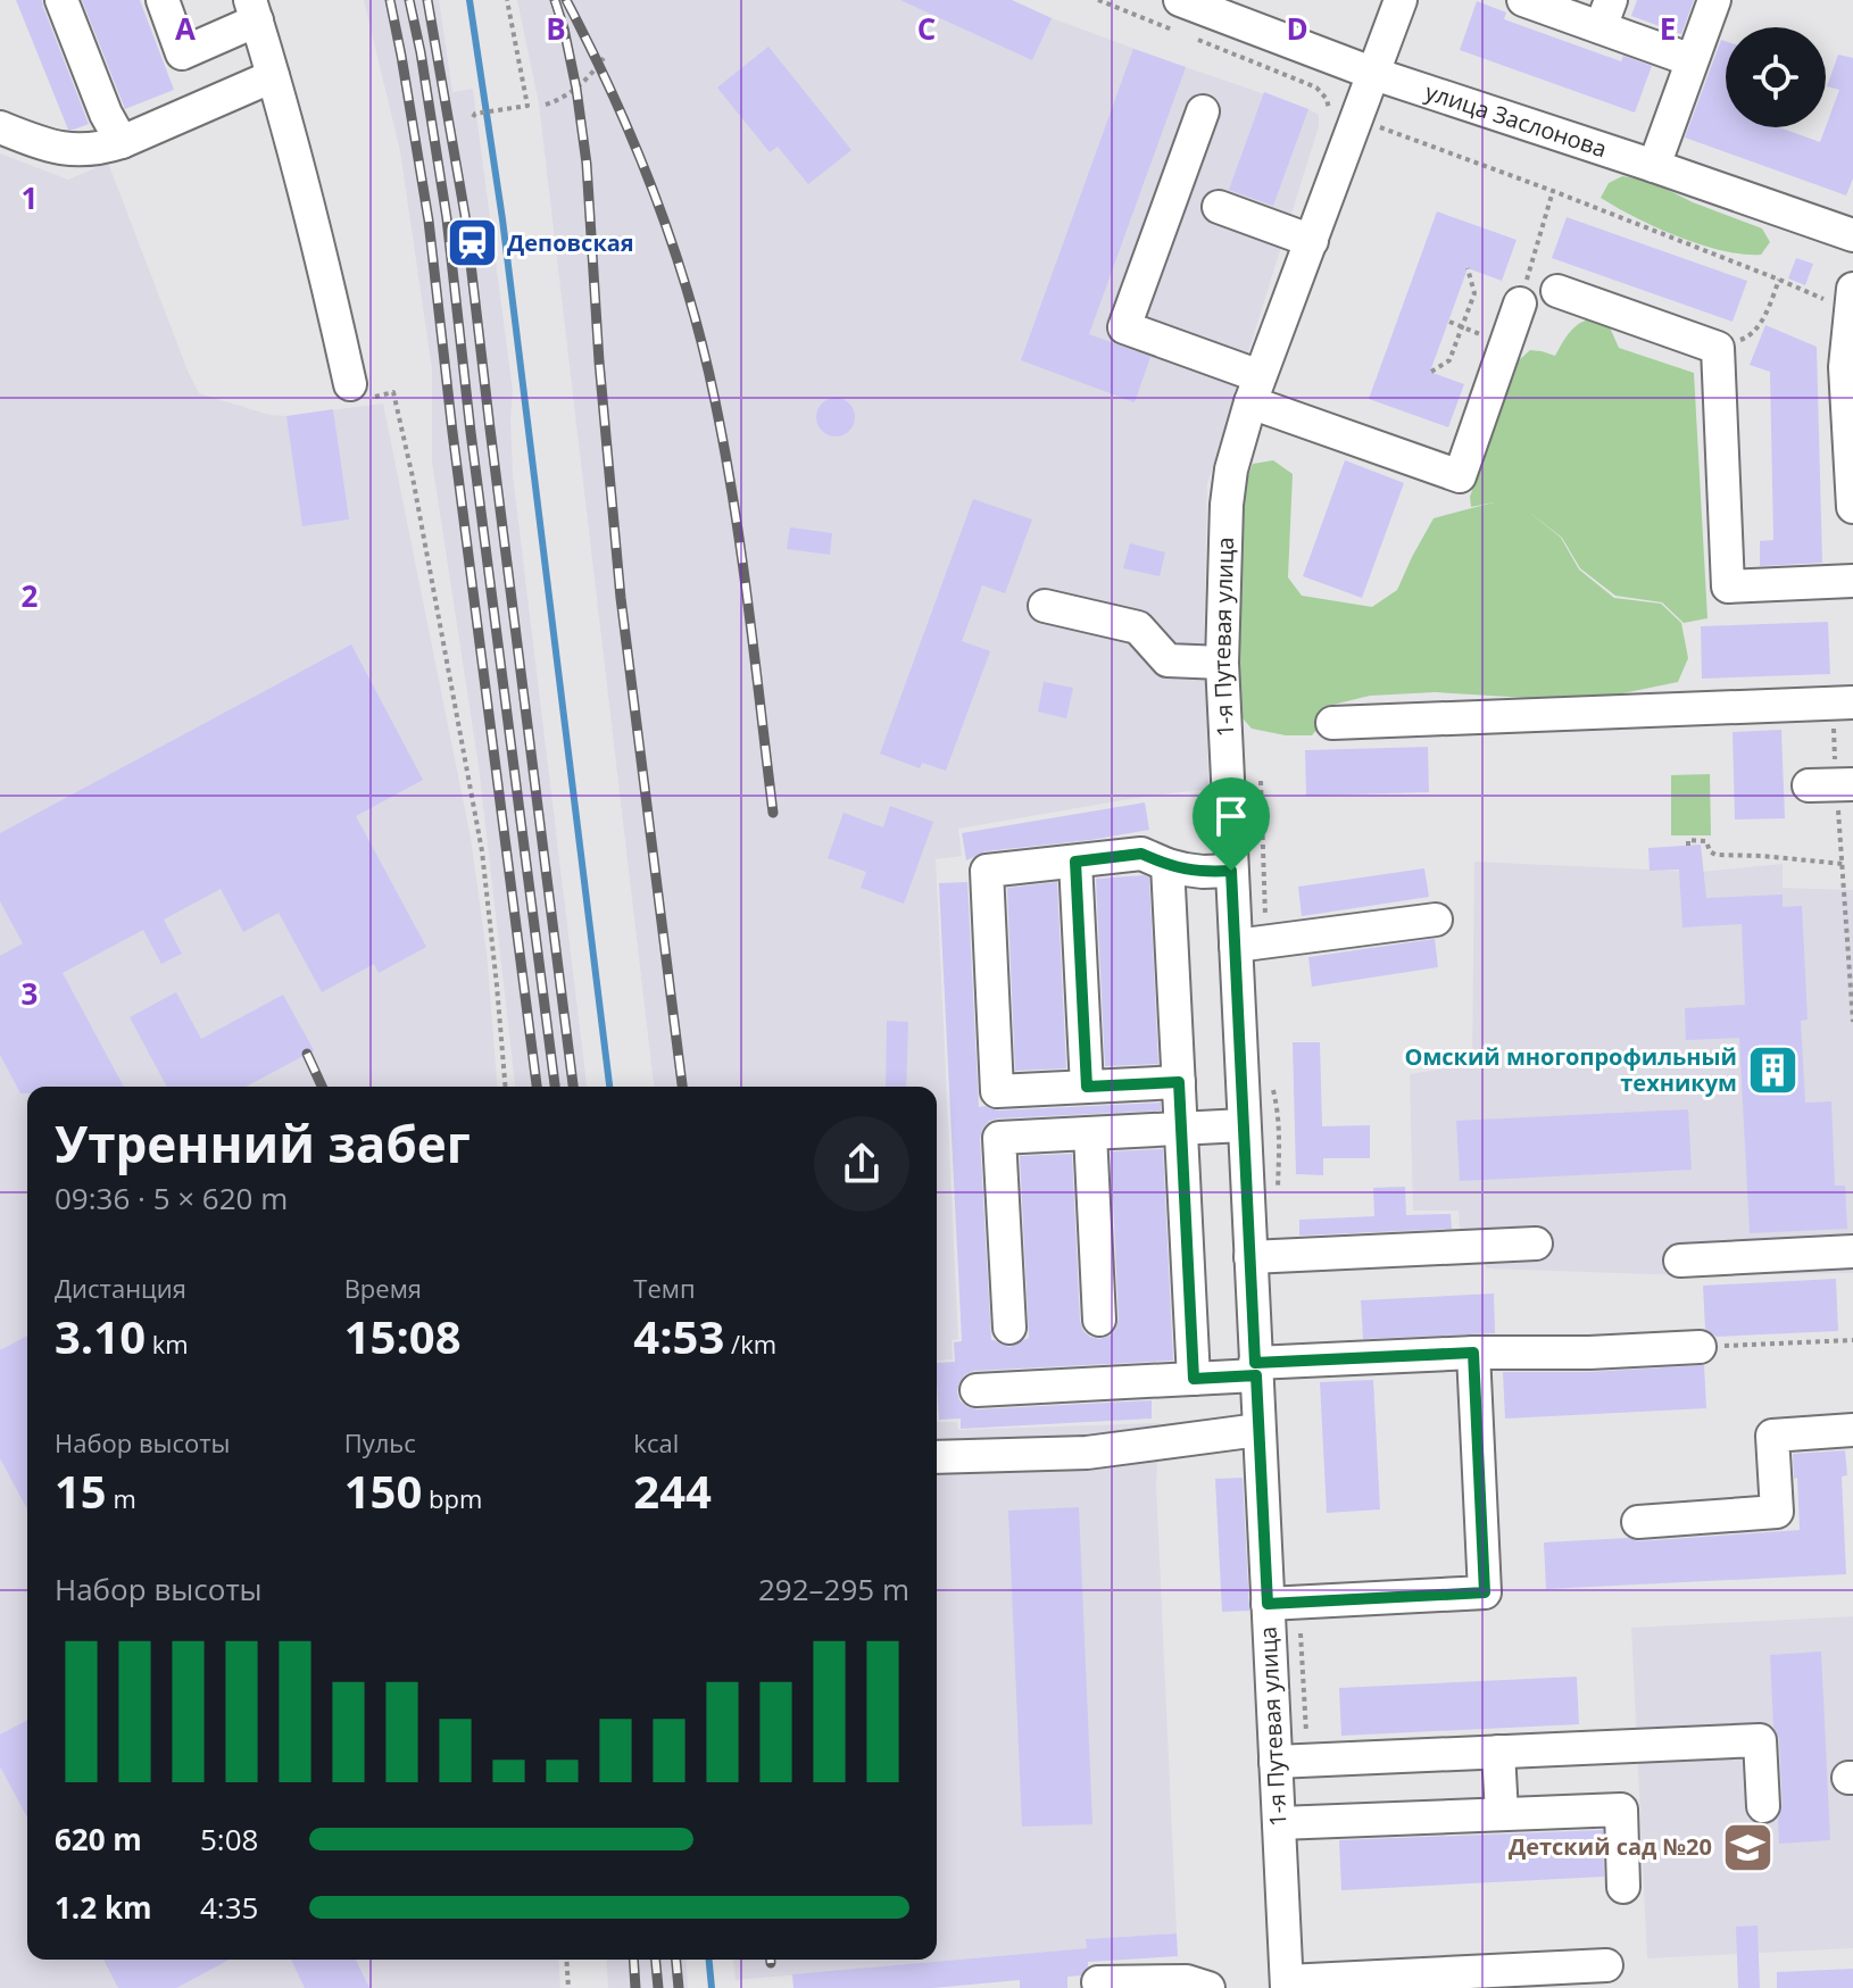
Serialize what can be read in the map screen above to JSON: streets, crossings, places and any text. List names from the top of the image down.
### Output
{
  "streets": {
    "street": ["улица Заслонова", "1-я Путевая улица"]
  },
  "crossings": [
    ["улица Заслонова", "1-я Путевая улица"]
  ],
  "places": {
    "station": ["Деповская"],
    "building": ["Омский многопрофильный техникум"],
    "school or university": ["Детский сад №20"]
  },
  "page": {
    "heading": ["Утренний забег", "09:36 · 5 × 620 m"],
    "stats": [
      ["Дистанция", "3.10 km"],
      ["Время", "15:08"],
      ["Темп", "4:53 /km"],
      ["Набор высоты", "15 m"],
      ["Пульс", "150 bpm"],
      ["kcal", "244"]
    ],
    "chart": ["Набор высоты", "292–295 m"],
    "list": [
      {
        "name": "620 m",
        "note": "5:08"
      },
      {
        "name": "1.2 km",
        "note": "4:35"
      }
    ]
  },
  "grid": {
    "columns": [
      "A",
      "B",
      "C",
      "D",
      "E"
    ],
    "rows": ["1", "2", "3"]
  }
}
